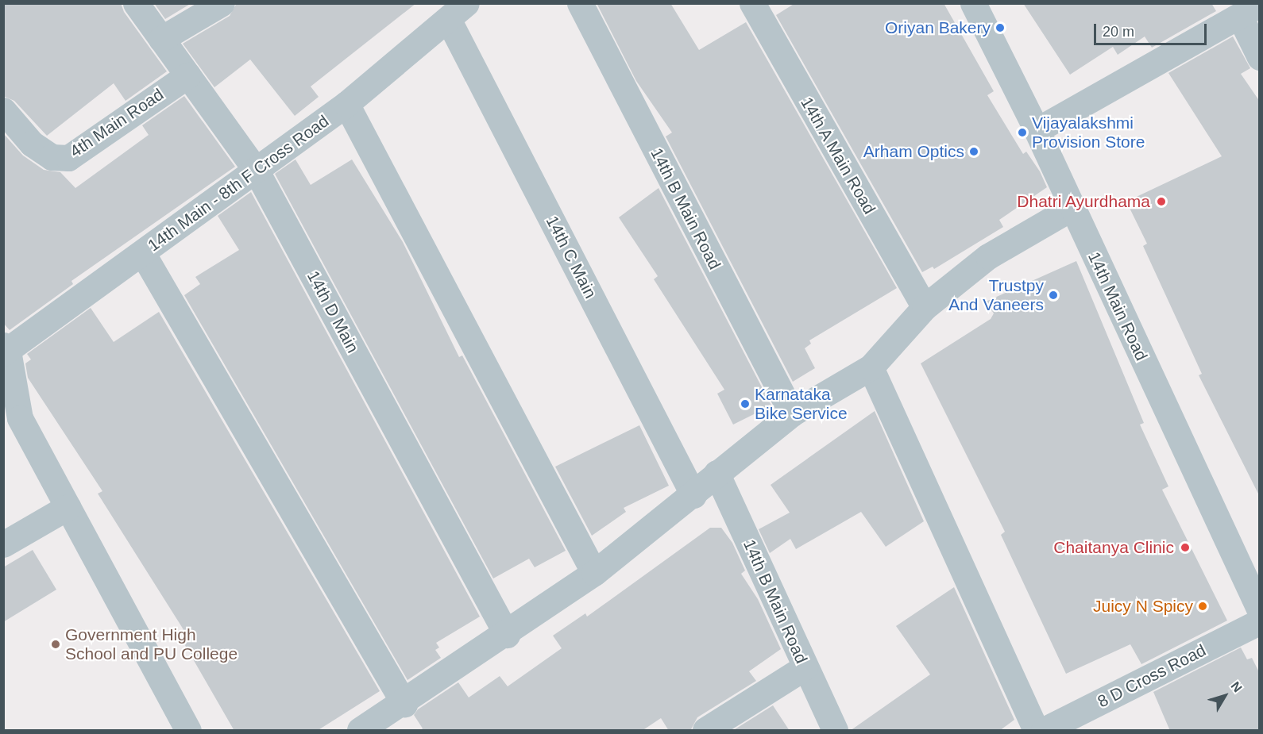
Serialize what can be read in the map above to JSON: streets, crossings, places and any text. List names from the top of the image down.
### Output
{
  "streets": {
    "street": [
      "4th Main Road",
      "14th A Main Road",
      "14th Main - 8th F Cross Road",
      "14th B Main Road",
      "14th C Main",
      "14th Main Road",
      "14th D Main",
      "8 D Cross Road"
    ]
  },
  "crossings": [
    ["4th Main Road", "14th D Main"],
    ["14th Main - 8th F Cross Road", "14th C Main"],
    ["14th Main - 8th F Cross Road", "14th D Main"]
  ],
  "places": [
    "Oriyan Bakery",
    "Vijayalakshmi Provision Store",
    "Arham Optics",
    "Dhatri Ayurdhama",
    "Trustpy And Vaneers",
    "Karnataka Bike Service",
    "Chaitanya Clinic",
    "Juicy N Spicy",
    "Government High School and PU College"
  ],
  "scale_bar": "20 m",
  "north": "top right"
}
